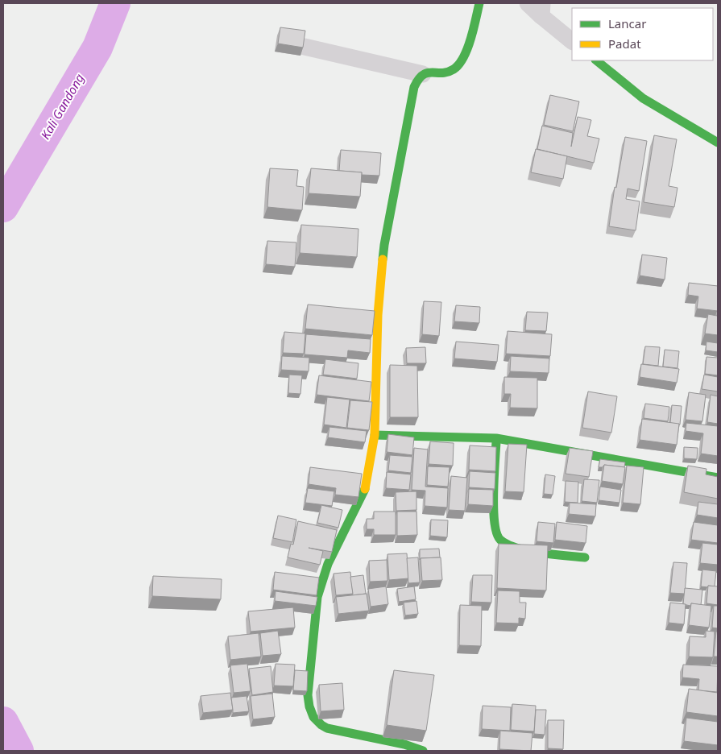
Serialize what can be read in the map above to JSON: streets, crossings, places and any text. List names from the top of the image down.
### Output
{
  "water": ["Kali Gandong"],
  "legend": ["Lancar", "Padat"]
}
